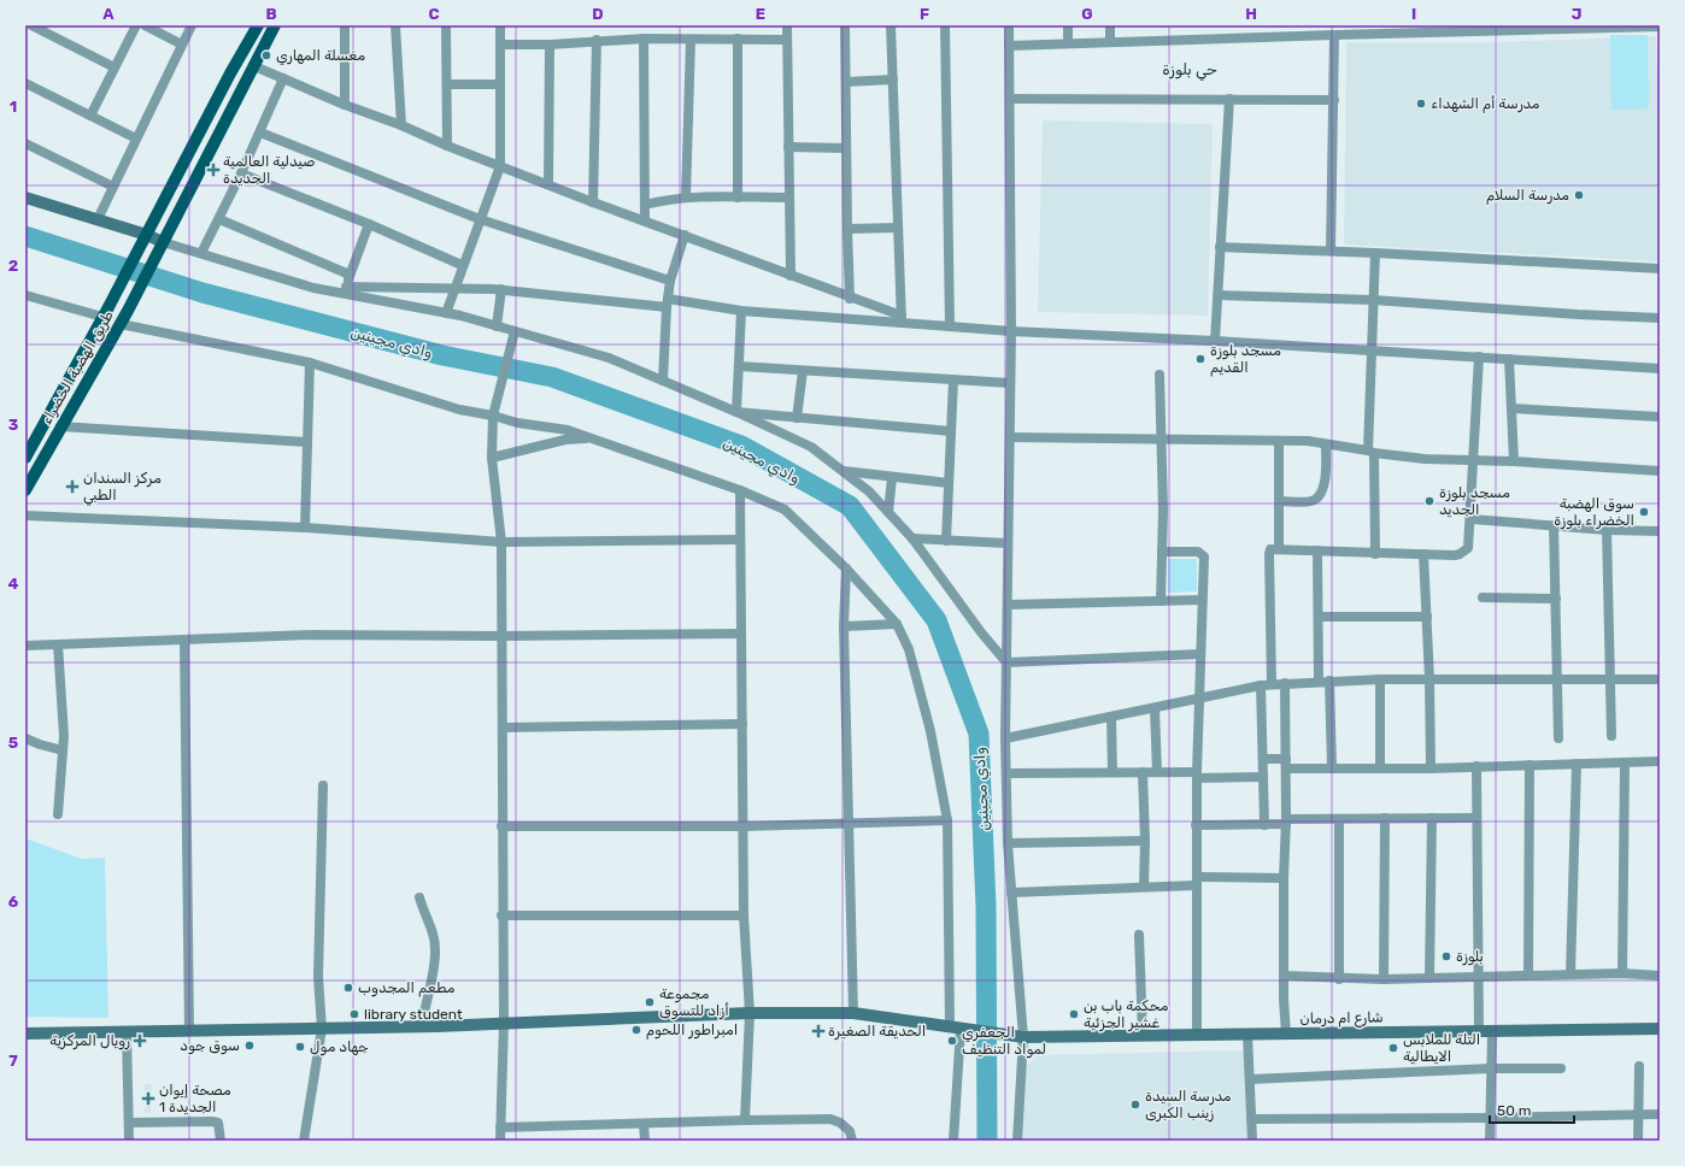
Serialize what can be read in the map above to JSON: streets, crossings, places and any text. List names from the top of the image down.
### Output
{
  "streets": {
    "main road": ["طريق الهضبة الخضراء"],
    "street": ["شارع ام درمان"]
  },
  "districts": ["حي بلوزة"],
  "water": ["وادي مجينين"],
  "places": {
    "other": [
      "مغسلة المهاري",
      "مدرسة أم الشهداء",
      "مدرسة السلام",
      "مسجد بلوزة القديم",
      "مسجد بلوزة الجديد",
      "سوق الهضبة الخضراء بلوزة",
      "بلوزة",
      "مطعم المجدوب",
      "مجموعة أزاد للتسوق",
      "library student",
      "محكمة باب بن غشير الجزئية",
      "امبراطور اللحوم",
      "الجعفري لمواد التنظيف",
      "سوق جود",
      "جهاد مول",
      "التلة للملابس الايطالية",
      "مدرسة السيدة زينب الكبرى"
    ],
    "health": [
      "صيدلية العالمية الجديدة",
      "مركز السندان الطبي",
      "الحديقة الصغيرة",
      "رويال المركزية",
      "مصحة إيوان الجديدة 1"
    ]
  },
  "scale_bar": "50 m",
  "grid": {
    "columns": [
      "A",
      "B",
      "C",
      "D",
      "E",
      "F",
      "G",
      "H",
      "I",
      "J"
    ],
    "rows": [
      "1",
      "2",
      "3",
      "4",
      "5",
      "6",
      "7"
    ]
  }
}
